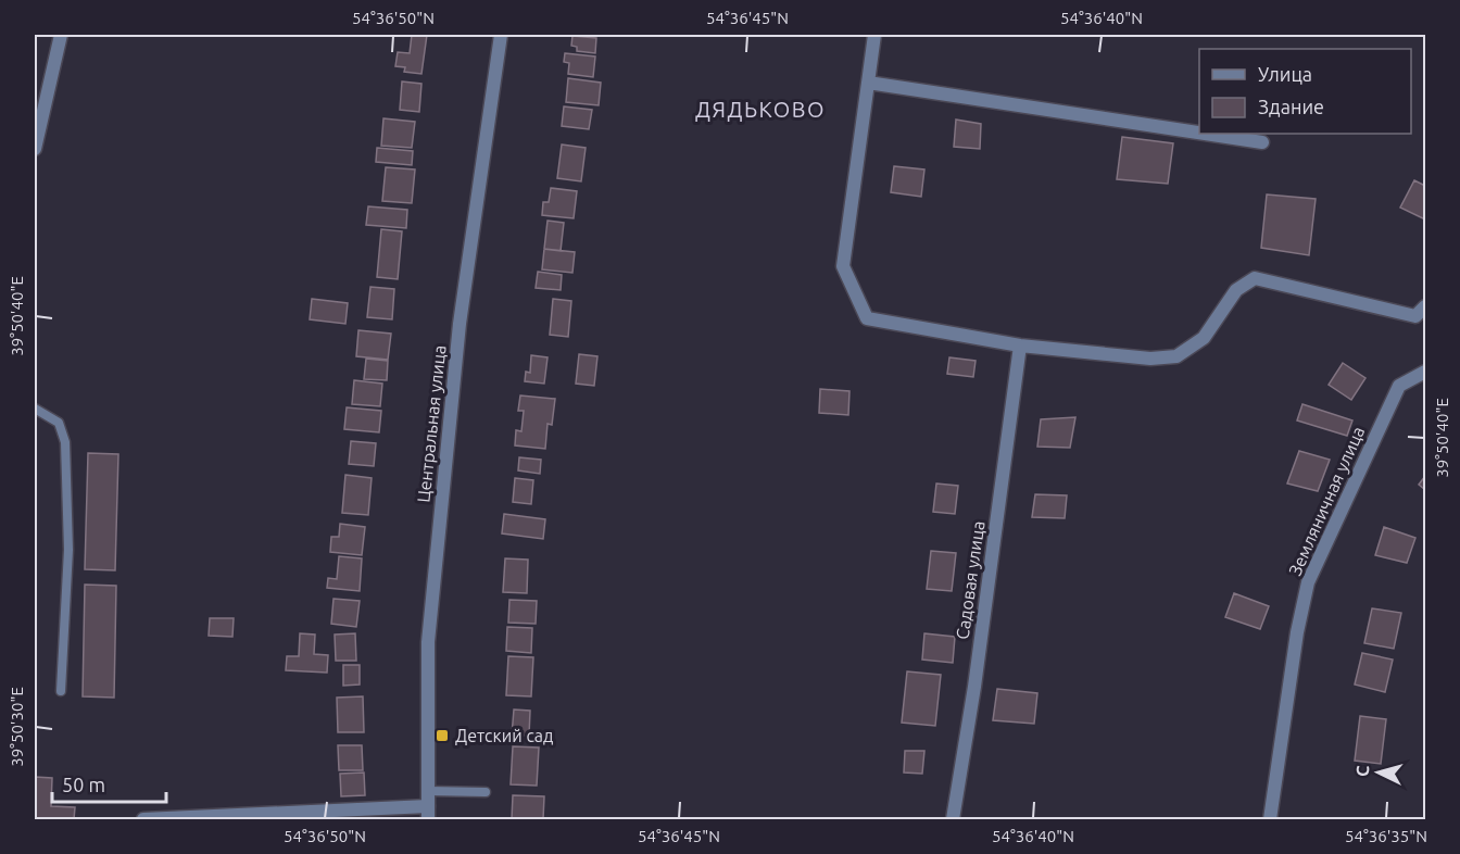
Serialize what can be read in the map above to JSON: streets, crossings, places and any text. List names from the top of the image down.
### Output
{
  "streets": {
    "street": ["Центральная улица", "Земляничная улица", "Садовая улица"]
  },
  "districts": ["ДЯДЬКОВО"],
  "places": {
    "transit": ["Детский сад"]
  },
  "legend": ["Улица", "Здание"],
  "scale_bar": "50 m",
  "north": "left",
  "coordinates": [
    "54°36'50\"N",
    "54°36'45\"N",
    "54°36'40\"N",
    "39°50'40\"E",
    "39°50'30\"E",
    "54°36'35\"N"
  ]
}
